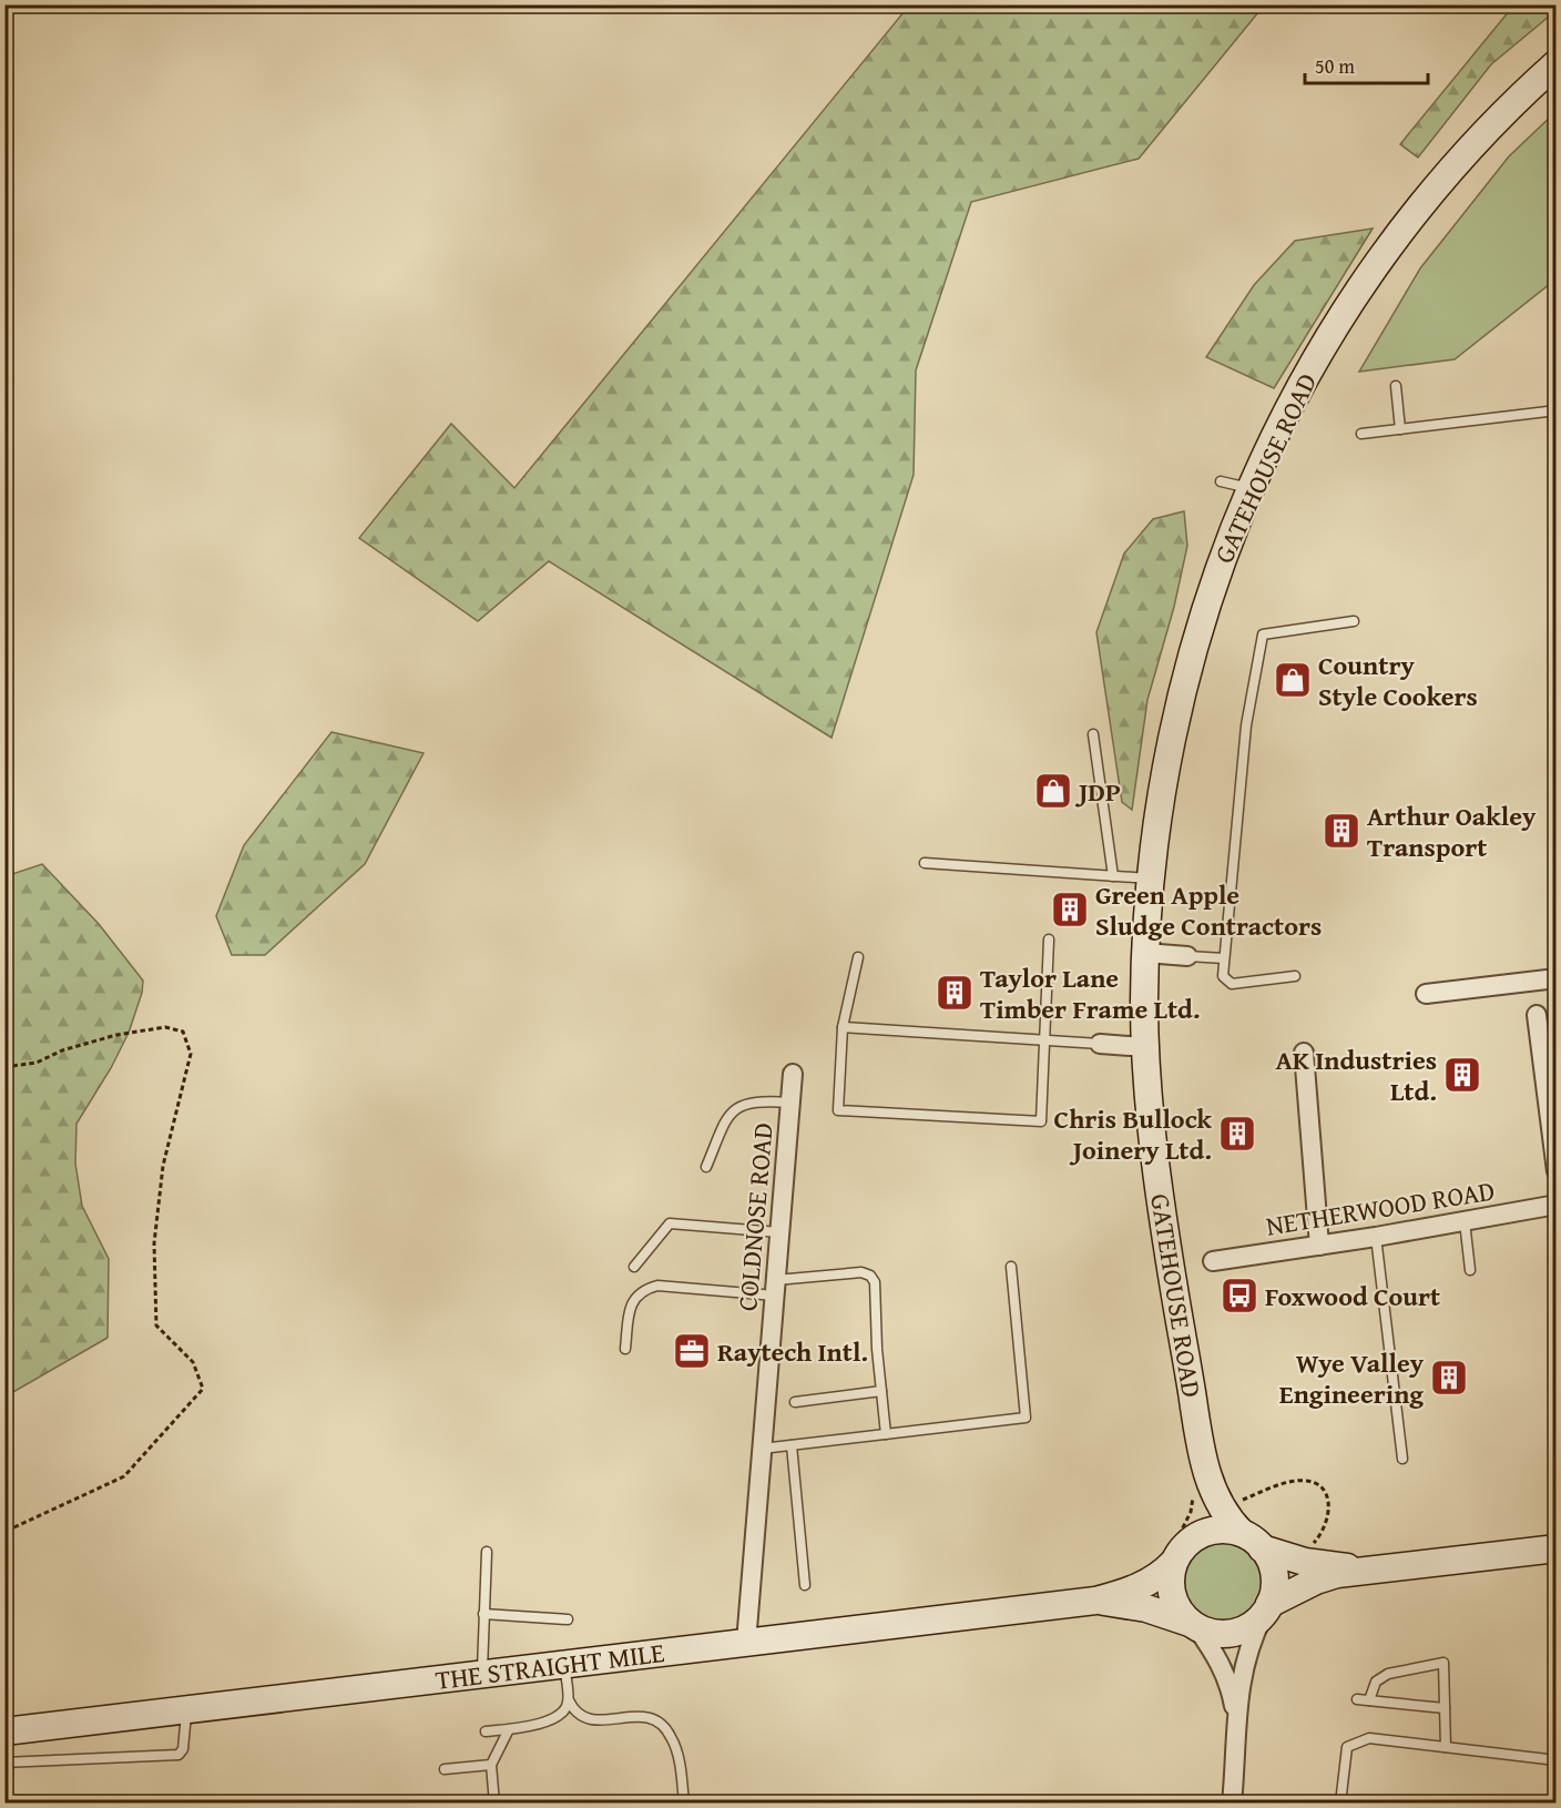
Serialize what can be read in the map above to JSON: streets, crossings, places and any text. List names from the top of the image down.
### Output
{
  "streets": {
    "main road": ["GATEHOUSE ROAD", "THE STRAIGHT MILE"],
    "street": ["NETHERWOOD ROAD", "COLDNOSE ROAD"]
  },
  "crossings": [
    ["GATEHOUSE ROAD", "THE STRAIGHT MILE"],
    ["COLDNOSE ROAD", "THE STRAIGHT MILE"]
  ],
  "places": {
    "shop": ["Country Style Cookers", "JDP"],
    "building": [
      "Arthur Oakley Transport",
      "Green Apple Sludge Contractors",
      "Taylor Lane Timber Frame Ltd.",
      "AK Industries Ltd.",
      "Chris Bullock Joinery Ltd.",
      "Wye Valley Engineering"
    ],
    "bus stop": ["Foxwood Court"],
    "office": ["Raytech Intl."]
  },
  "scale_bar": "50 m"
}
